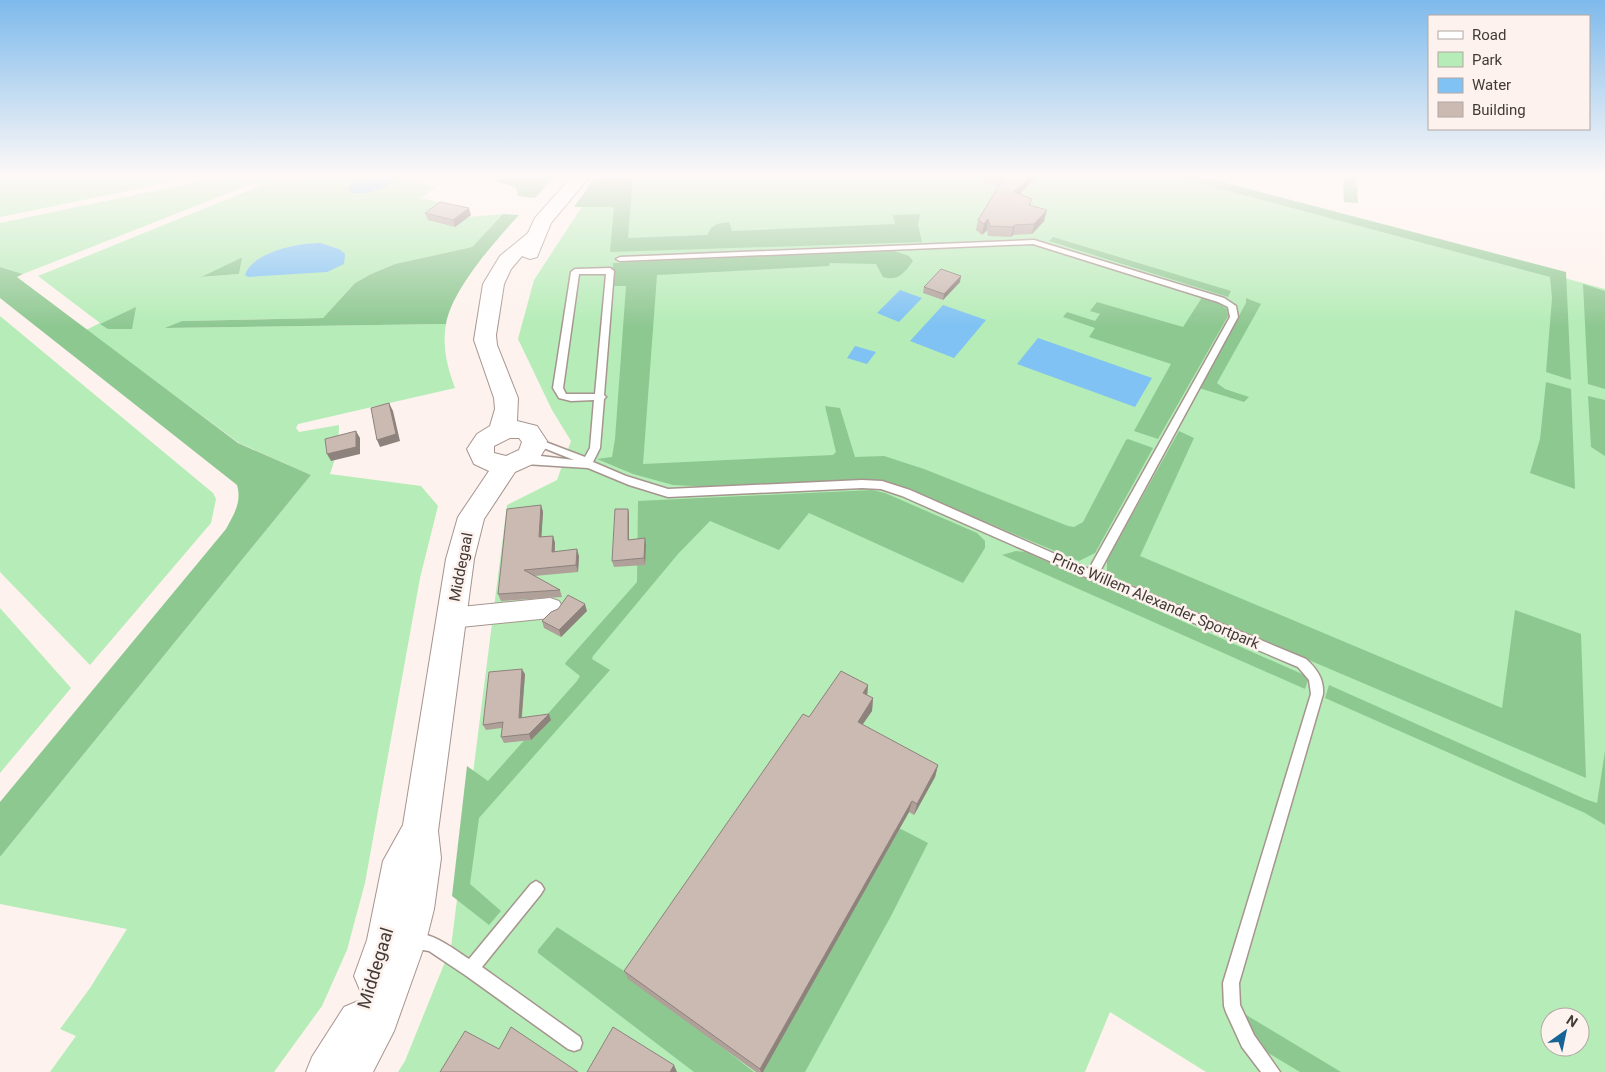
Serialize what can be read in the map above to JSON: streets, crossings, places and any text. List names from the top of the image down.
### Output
{
  "streets": {
    "street": ["Middegaal"],
    "lane": ["Prins Willem Alexander Sportpark"]
  },
  "crossings": [
    ["Middegaal", "Prins Willem Alexander Sportpark"]
  ],
  "legend": [
    "Road",
    "Park",
    "Water",
    "Building"
  ],
  "north": "top right"
}
